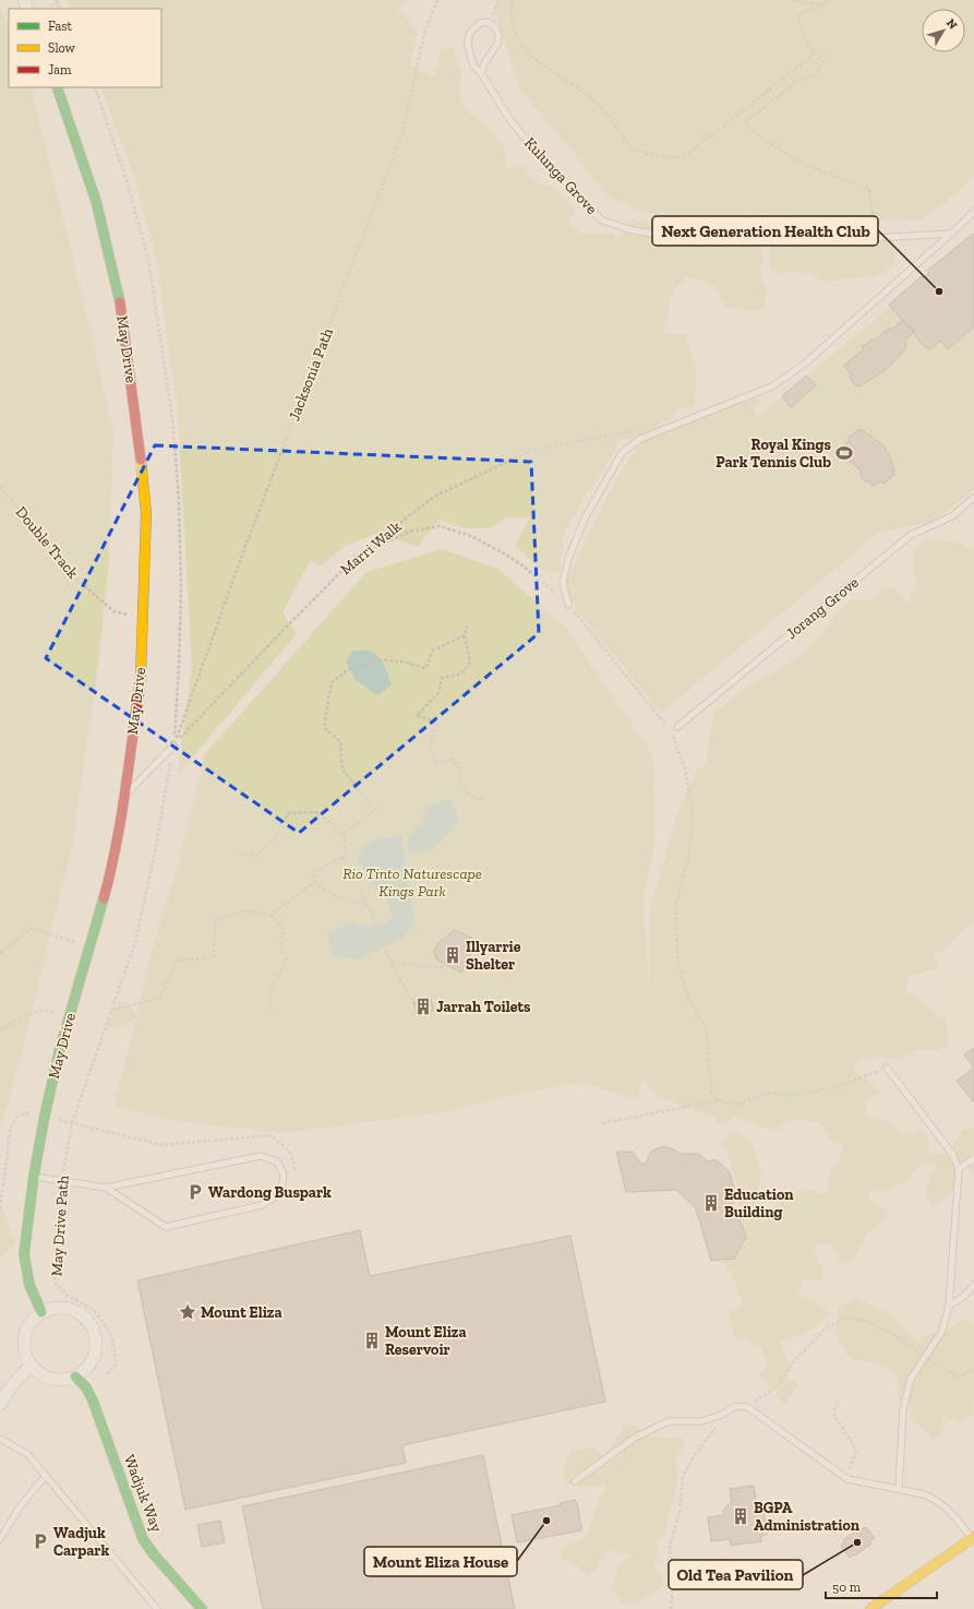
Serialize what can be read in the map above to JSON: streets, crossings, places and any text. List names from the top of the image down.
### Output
{
  "streets": {
    "street": ["May Drive", "Wadjuk Way"],
    "lane": ["Kulunga Grove", "Jorang Grove"],
    "path": [
      "Jacksonia Path",
      "Double Track",
      "Marri Walk",
      "May Drive Path"
    ]
  },
  "crossings": [
    ["May Drive", "Double Track"],
    ["May Drive", "Wadjuk Way"],
    ["Jacksonia Path", "Marri Walk"]
  ],
  "parks": ["Rio Tinto Naturescape Kings Park"],
  "places": {
    "other": ["Next Generation Health Club", "Mount Eliza House", "Old Tea Pavilion"],
    "sports": ["Royal Kings Park Tennis Club"],
    "building": [
      "Illyarrie Shelter",
      "Jarrah Toilets",
      "Education Building",
      "Mount Eliza Reservoir",
      "BGPA Administration"
    ],
    "parking": ["Wardong Buspark", "Wadjuk Carpark"],
    "place": ["Mount Eliza"]
  },
  "legend": ["Fast", "Slow", "Jam"],
  "scale_bar": "50 m",
  "north": "top right"
}
